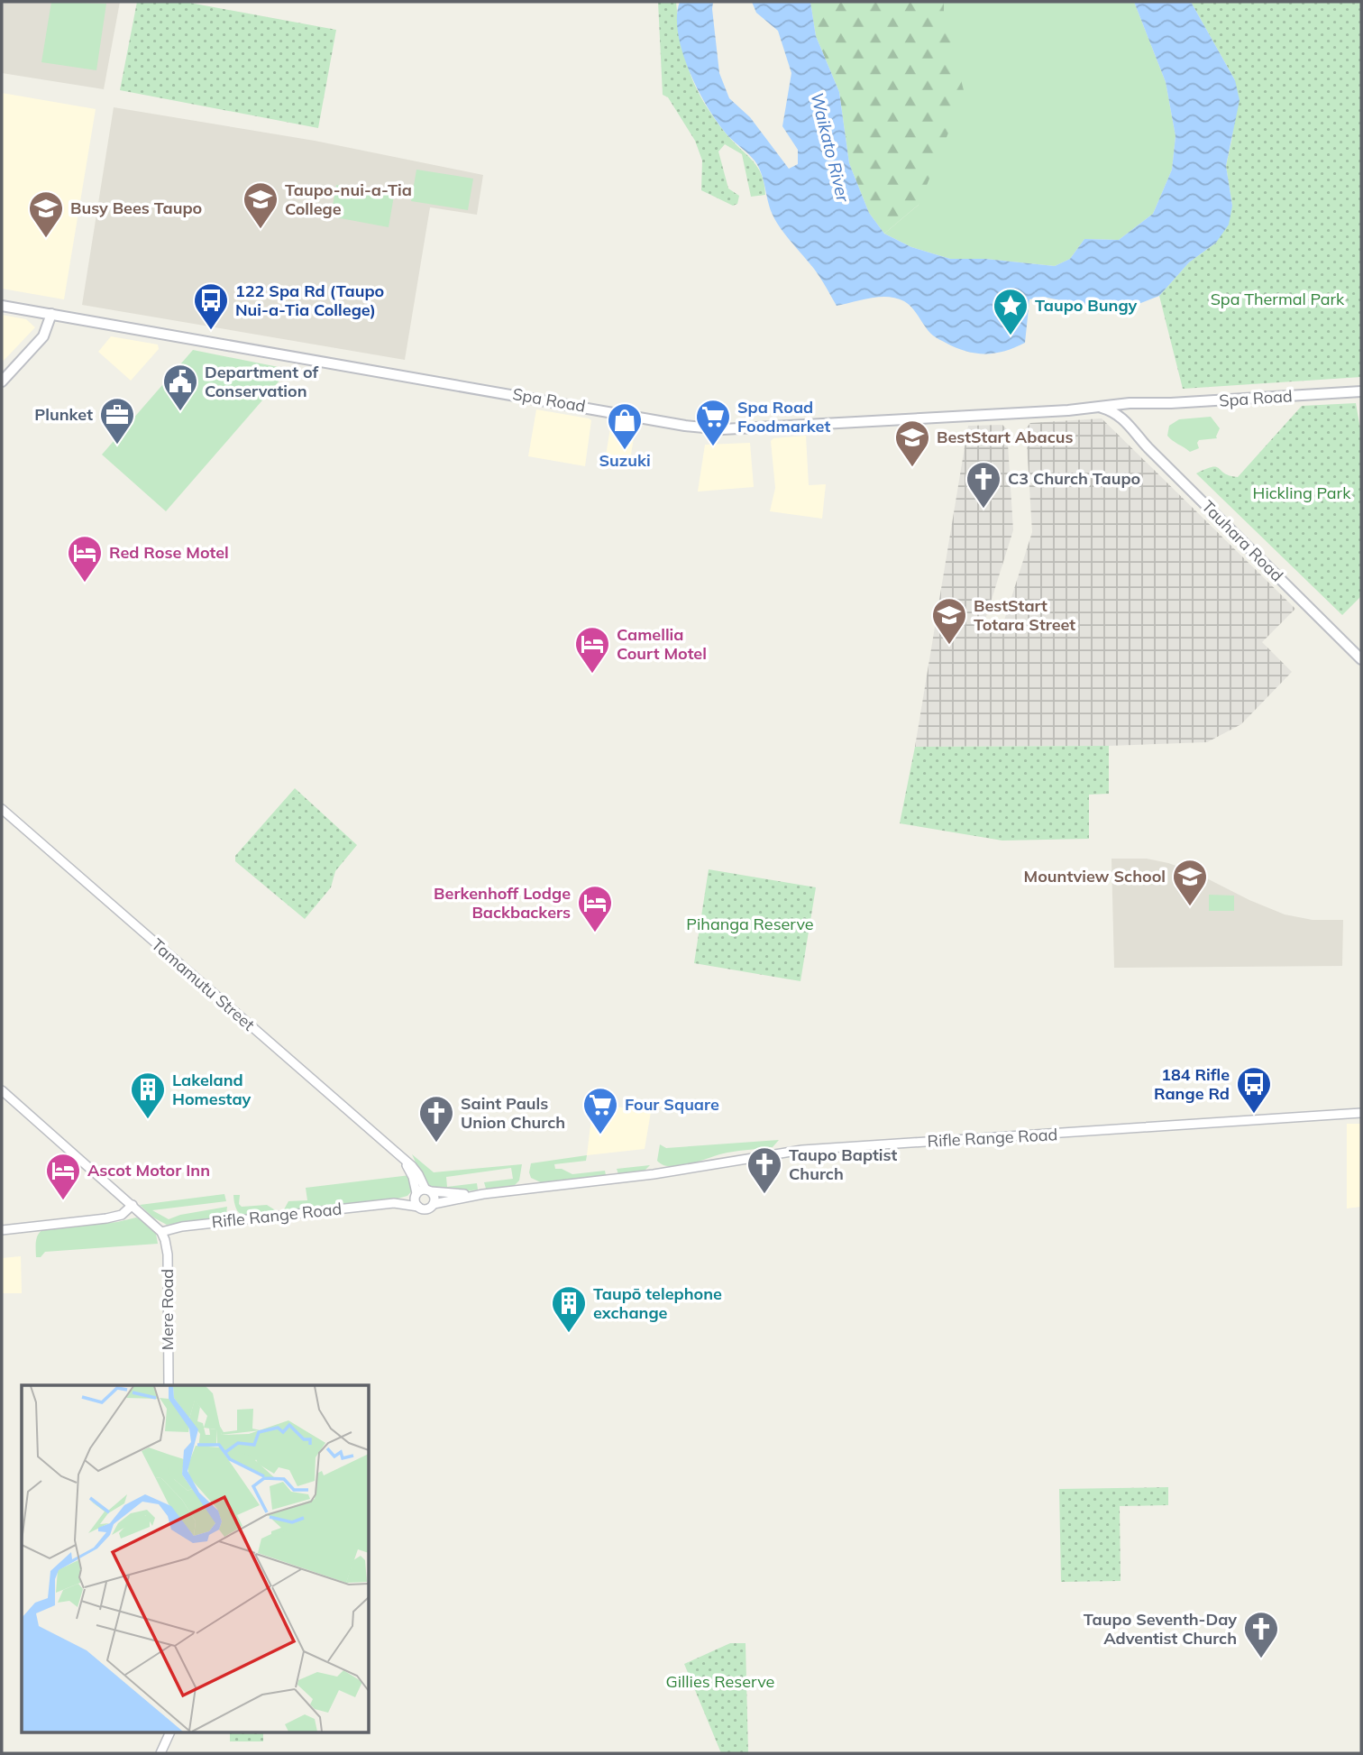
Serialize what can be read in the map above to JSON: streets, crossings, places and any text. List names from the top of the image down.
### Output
{
  "streets": {
    "main road": ["Spa Road", "Tauhara Road"],
    "street": ["Tamamutu Street", "Rifle Range Road", "Mere Road"]
  },
  "crossings": [
    ["Tamamutu Street", "Rifle Range Road"],
    ["Rifle Range Road", "Mere Road"]
  ],
  "water": ["Waikato River"],
  "parks": [
    "Spa Thermal Park",
    "Hickling Park",
    "Pihanga Reserve",
    "Gillies Reserve"
  ],
  "places": {
    "school or university": [
      "Taupo-nui-a-Tia College",
      "Busy Bees Taupo",
      "BestStart Abacus",
      "BestStart Totara Street",
      "Mountview School"
    ],
    "bus stop": ["122 Spa Rd (Taupo Nui-a-Tia College)", "184 Rifle Range Rd"],
    "place": ["Taupo Bungy"],
    "public building": ["Department of Conservation"],
    "office": ["Plunket"],
    "supermarket": ["Spa Road Foodmarket", "Four Square"],
    "shop": ["Suzuki"],
    "church": [
      "C3 Church Taupo",
      "Saint Pauls Union Church",
      "Taupo Baptist Church",
      "Taupo Seventh-Day Adventist Church"
    ],
    "hotel": [
      "Red Rose Motel",
      "Camellia Court Motel",
      "Berkenhoff Lodge Backbackers",
      "Ascot Motor Inn"
    ],
    "building": ["Lakeland Homestay", "Taupō telephone exchange"]
  }
}
